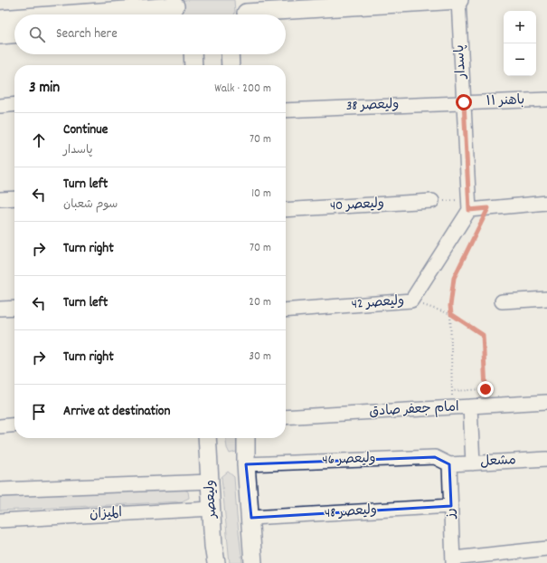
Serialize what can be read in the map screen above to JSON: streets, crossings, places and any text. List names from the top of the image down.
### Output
{
  "streets": {
    "main road": ["ولیعصر"],
    "street": [
      "پاسدار",
      "باهنر ۱۱",
      "ولیعصر 38",
      "ولیعصر 40",
      "ولیعصر 42",
      "امام جعفر صادق",
      "ولیعصر 46",
      "مشعل",
      "ولیعصر 48",
      "رز",
      "المیزان"
    ]
  },
  "crossings": [
    ["پاسدار", "باهنر ۱۱"],
    ["پاسدار", "ولیعصر 38"],
    ["پاسدار", "ولیعصر 42"],
    ["باهنر ۱۱", "ولیعصر 38"],
    ["ولیعصر 46", "مشعل"],
    ["ولیعصر 46", "رز"],
    ["مشعل", "رز"],
    ["ولیعصر", "المیزان"],
    ["ولیعصر 48", "رز"]
  ],
  "page": {
    "map_buttons": ["+", "−"],
    "search": "Search here",
    "heading": ["3 min", "Walk · 200 m"],
    "list": [
      ["Continue", "پاسدار", "70 m"],
      ["Turn left", "سوم شعبان", "10 m"],
      ["Turn right", "70 m"],
      ["Turn left", "20 m"],
      ["Turn right", "30 m"],
      "Arrive at destination"
    ]
  }
}
